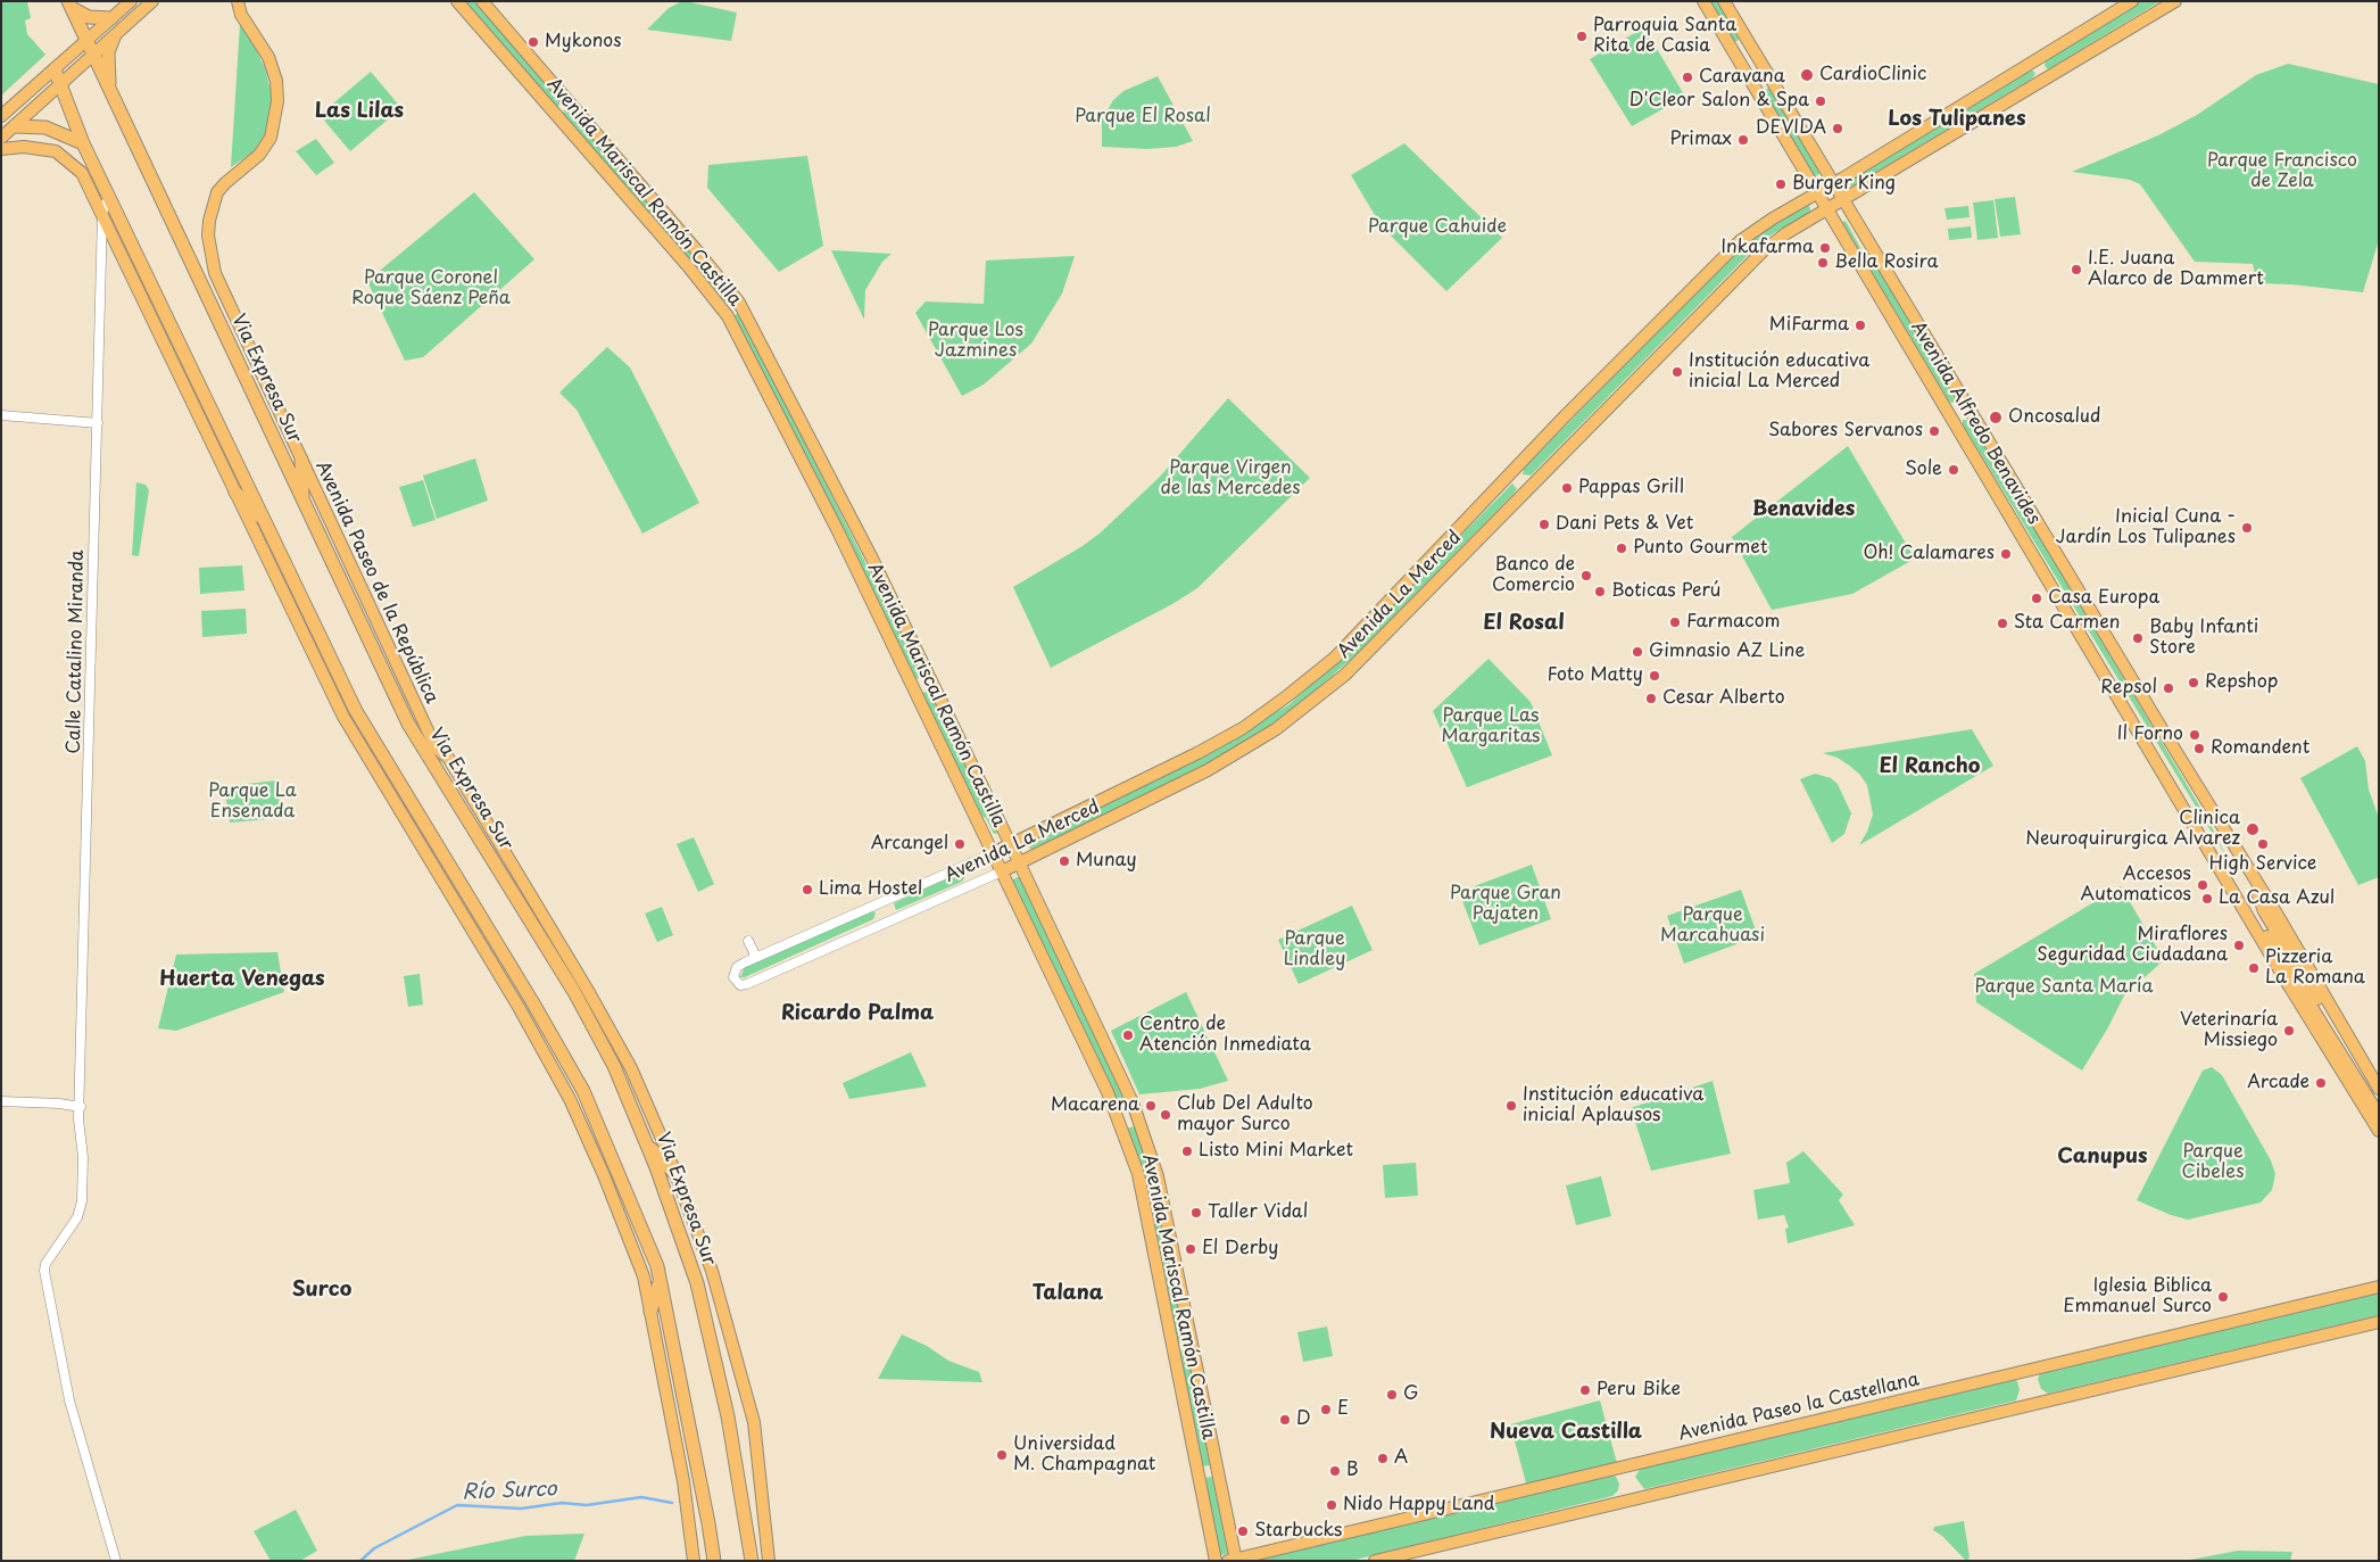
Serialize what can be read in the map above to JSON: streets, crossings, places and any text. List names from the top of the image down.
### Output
{
  "streets": {
    "highway": ["Via Expresa Sur"],
    "main road": [
      "Avenida Mariscal Ramón Castilla",
      "Avenida Alfredo Benavides",
      "Avenida Paseo de la República",
      "Avenida La Merced",
      "Avenida Paseo la Castellana"
    ],
    "street": ["Calle Catalino Miranda"]
  },
  "crossings": [
    ["Avenida Mariscal Ramón Castilla", "Avenida La Merced"],
    ["Avenida Mariscal Ramón Castilla", "Avenida Paseo la Castellana"],
    ["Avenida Alfredo Benavides", "Avenida La Merced"]
  ],
  "districts": [
    "Las Lilas",
    "Los Tulipanes",
    "Benavides",
    "El Rosal",
    "El Rancho",
    "Huerta Venegas",
    "Ricardo Palma",
    "Canupus",
    "Surco",
    "Talana",
    "Nueva Castilla"
  ],
  "water": ["Río Surco"],
  "parks": [
    "Parque El Rosal",
    "Parque Francisco de Zela",
    "Parque Cahuide",
    "Parque Coronel Roque Sáenz Peña",
    "Parque Los Jazmines",
    "Parque Virgen de las Mercedes",
    "Parque Las Margaritas",
    "Parque La Ensenada",
    "Parque Gran Pajaten",
    "Parque Marcahuasi",
    "Parque Lindley",
    "Parque Santa María",
    "Parque Cibeles"
  ],
  "places": [
    "Parroquia Santa Rita de Casia",
    "Mykonos",
    "CardioClinic",
    "Caravana",
    "D'Cleor Salon & Spa",
    "DEVIDA",
    "Primax",
    "Burger King",
    "Inkafarma",
    "Bella Rosira",
    "I.E. Juana Alarco de Dammert",
    "MiFarma",
    "Institución educativa inicial La Merced",
    "Oncosalud",
    "Sabores Servanos",
    "Sole",
    "Pappas Grill",
    "Dani Pets & Vet",
    "Inicial Cuna - Jardín Los Tulipanes",
    "Punto Gourmet",
    "Oh! Calamares",
    "Banco de Comercio",
    "Boticas Perú",
    "Casa Europa",
    "Farmacom",
    "Sta Carmen",
    "Baby Infanti Store",
    "Gimnasio AZ Line",
    "Foto Matty",
    "Repshop",
    "Repsol",
    "Cesar Alberto",
    "Il Forno",
    "Romandent",
    "Clinica Neuroquirurgica Alvarez",
    "Arcangel",
    "High Service",
    "Munay",
    "Accesos Automaticos",
    "Lima Hostel",
    "La Casa Azul",
    "Miraflores Seguridad Ciudadana",
    "Pizzeria La Romana",
    "Veterinaría Missiego",
    "Centro de Atención Inmediata",
    "Arcade",
    "Macarena",
    "Institución educativa inicial Aplausos",
    "Club Del Adulto mayor Surco",
    "Listo Mini Market",
    "Taller Vidal",
    "El Derby",
    "Iglesia Biblica Emmanuel Surco",
    "Peru Bike",
    "G",
    "E",
    "D",
    "Universidad M. Champagnat",
    "A",
    "B",
    "Nido Happy Land",
    "Starbucks"
  ]
}
